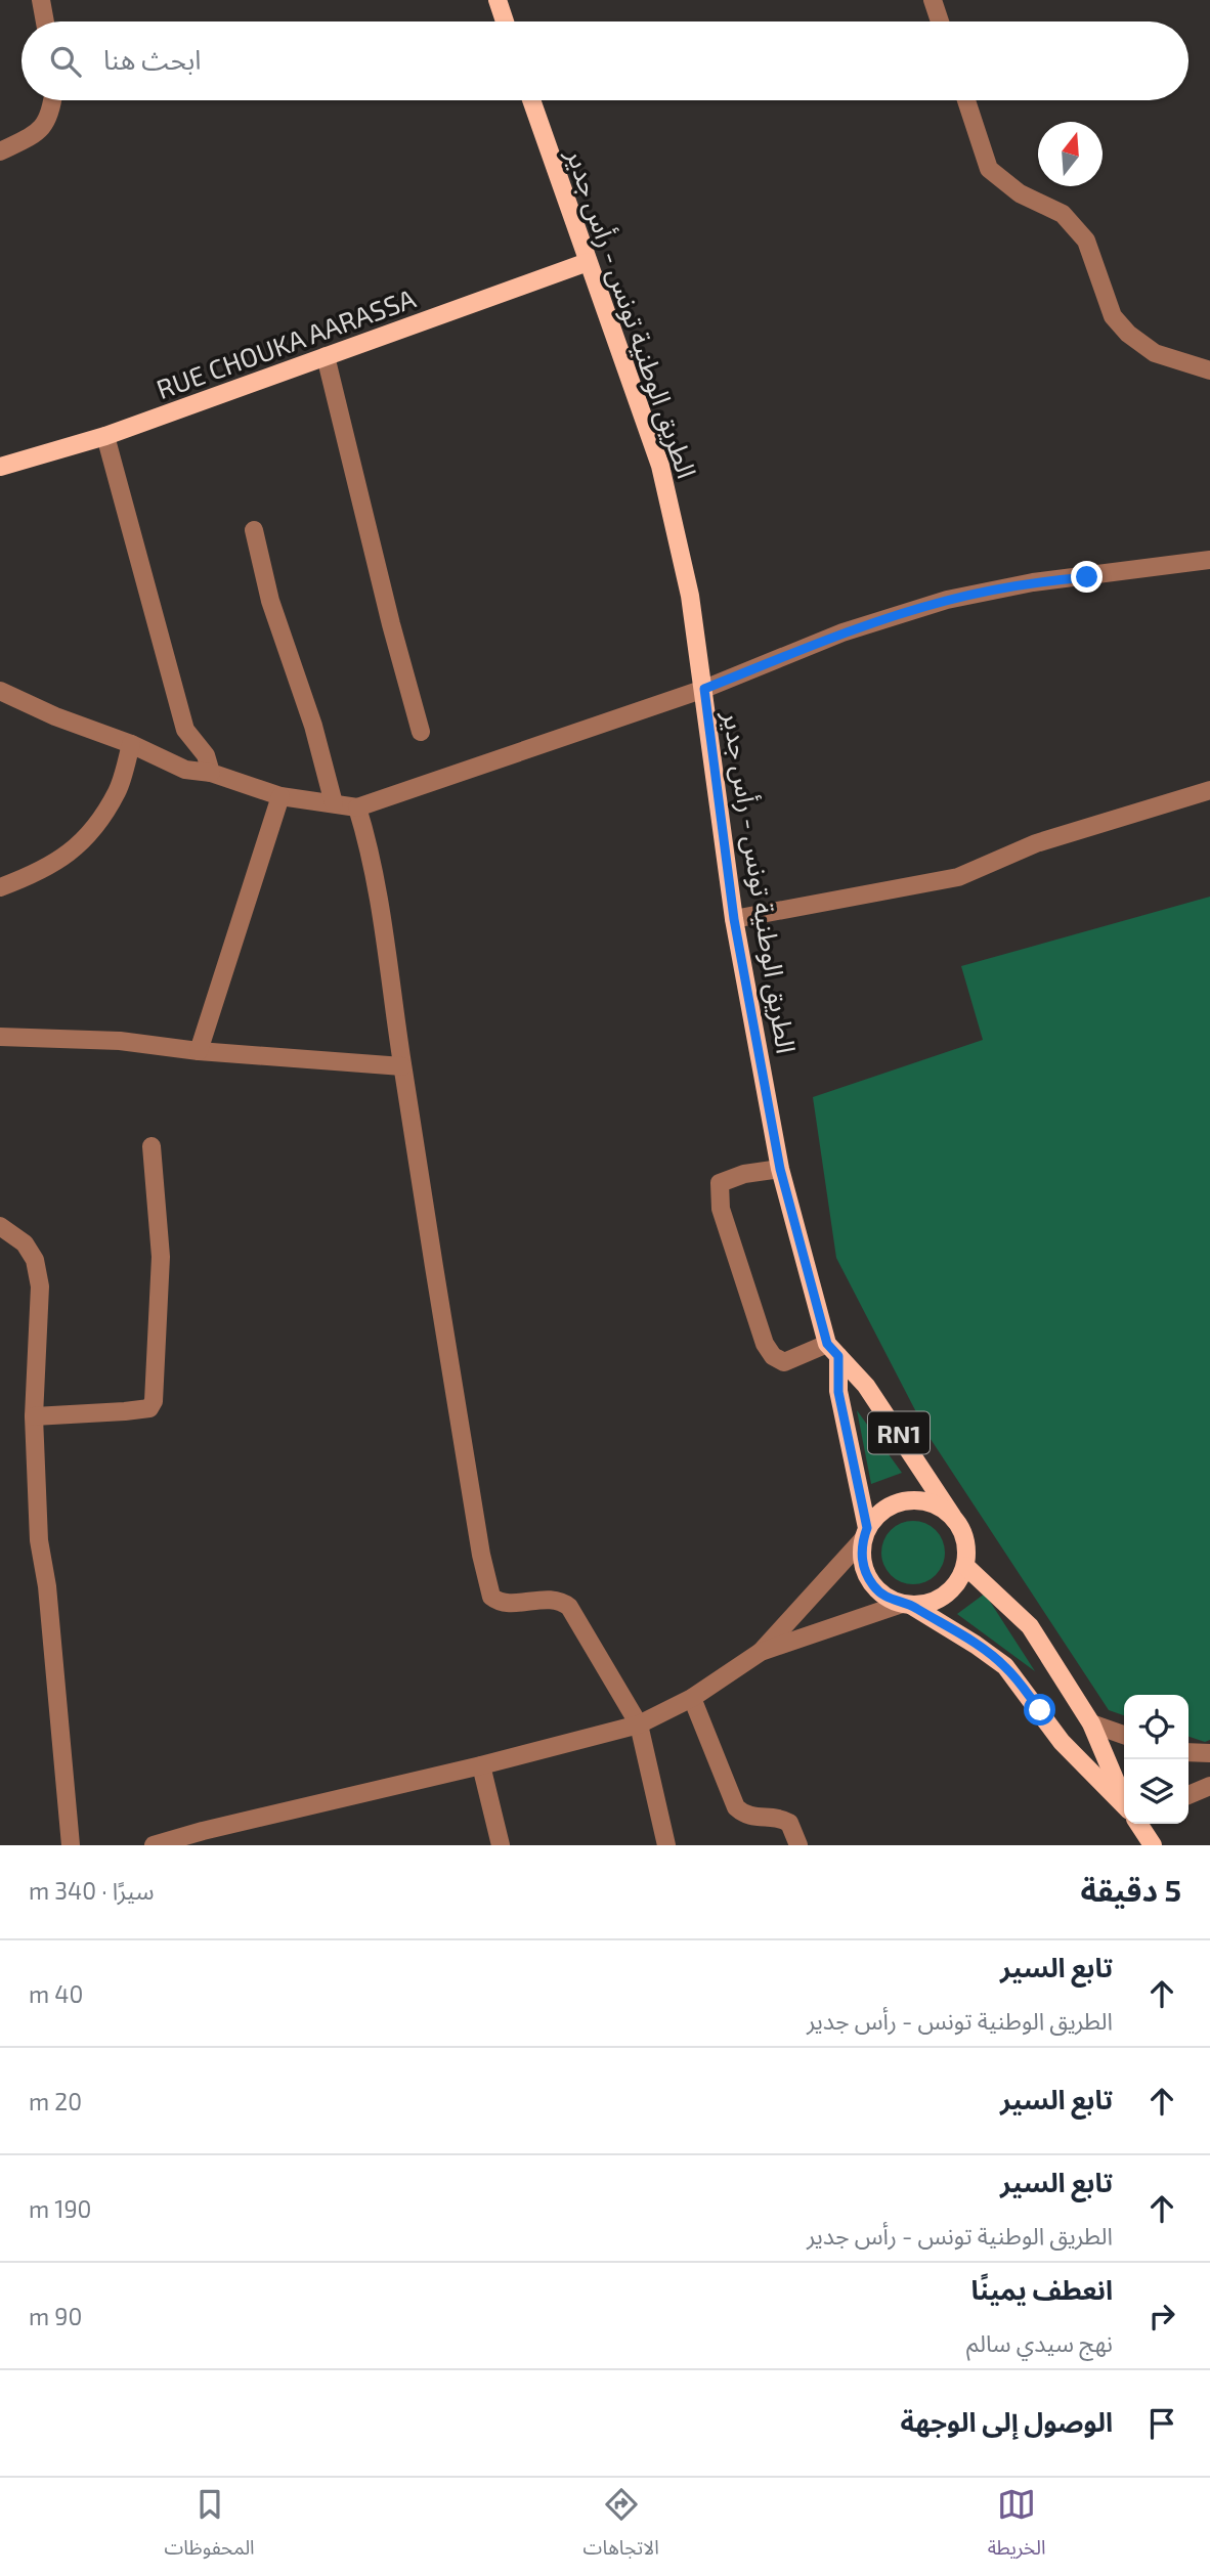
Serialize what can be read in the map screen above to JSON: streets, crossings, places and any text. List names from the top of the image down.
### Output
{
  "streets": {
    "main road": ["الطريق الوطنية تونس - رأس جدير", "RUE CHOUKA AARASSA", "RN1"]
  },
  "crossings": [
    ["الطريق الوطنية تونس - رأس جدير", "RUE CHOUKA AARASSA"],
    ["الطريق الوطنية تونس - رأس جدير", "RN1"]
  ],
  "north": "top",
  "page": {
    "search": "ابحث هنا",
    "heading": ["5 دقيقة", "سيرًا · 340 m"],
    "list": [
      ["تابع السير", "الطريق الوطنية تونس - رأس جدير", "40 m"],
      ["تابع السير", "20 m"],
      ["تابع السير", "الطريق الوطنية تونس - رأس جدير", "190 m"],
      ["انعطف يمينًا", "نهج سيدي سالم", "90 m"],
      "الوصول إلى الوجهة"
    ],
    "nav": ["الخريطة", "الاتجاهات", "المحفوظات"]
  }
}
